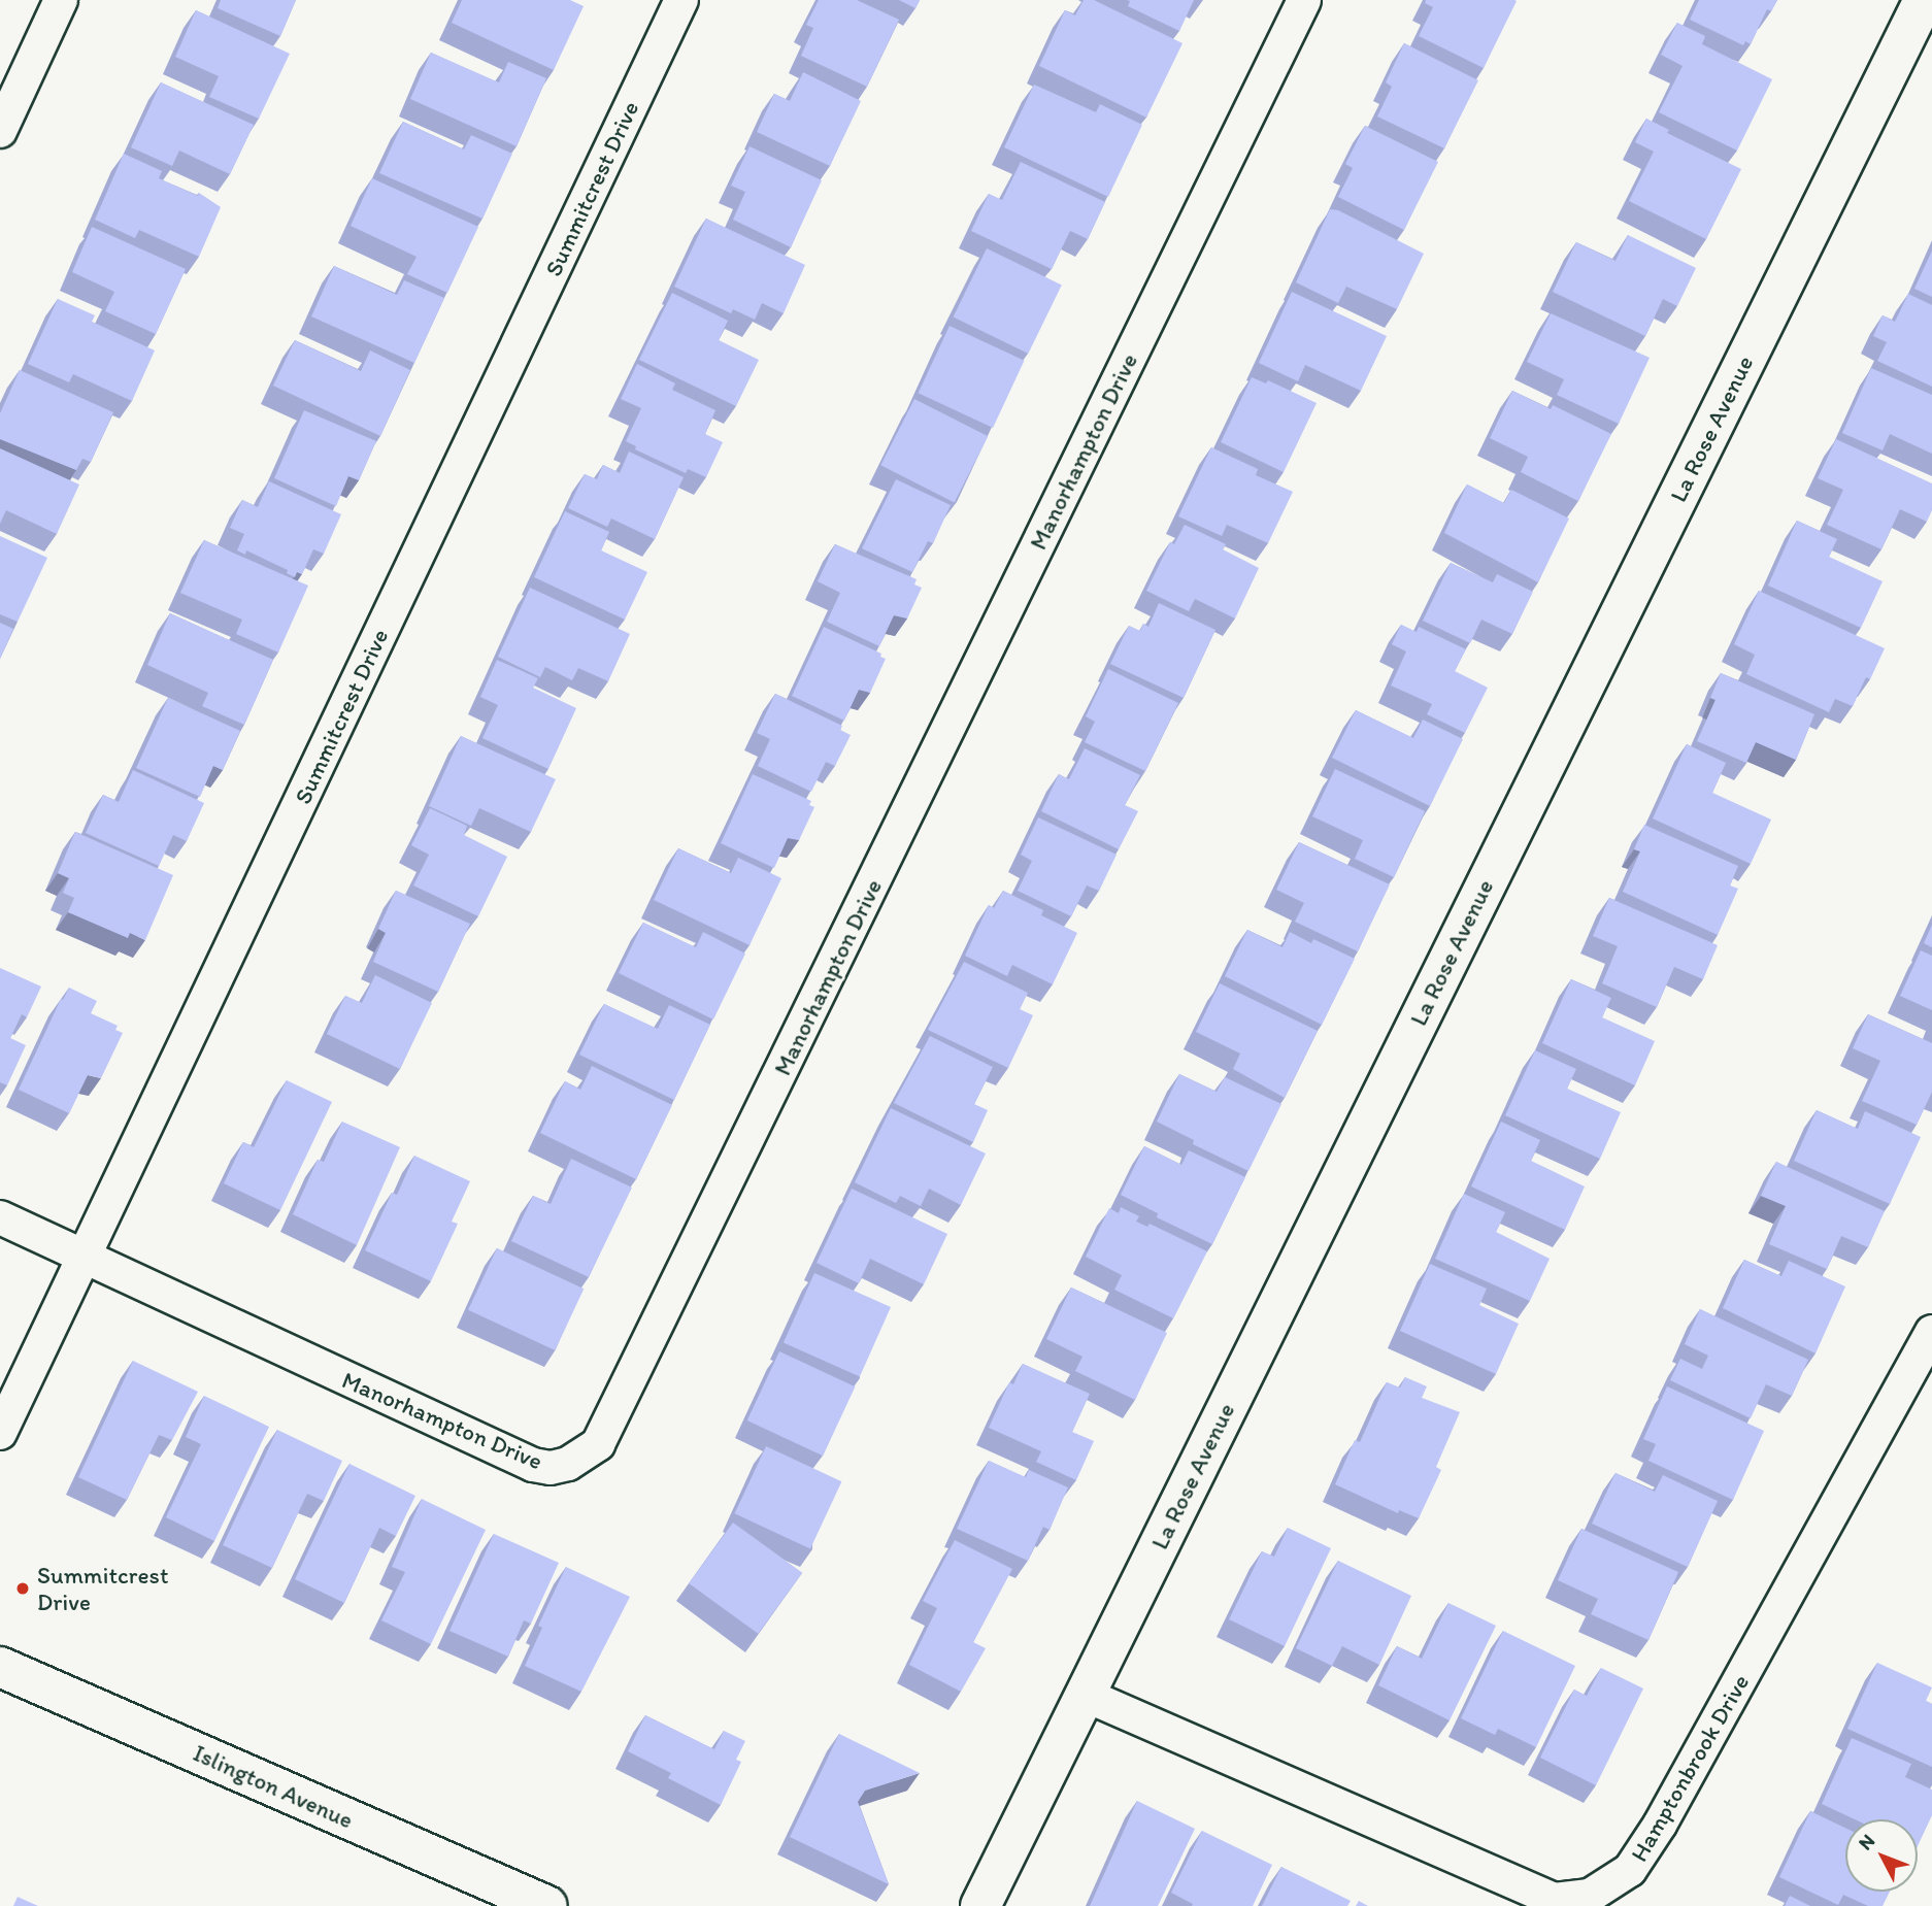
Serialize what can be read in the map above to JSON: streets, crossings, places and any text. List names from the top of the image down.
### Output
{
  "streets": {
    "street": [
      "Summitcrest Drive",
      "La Rose Avenue",
      "Manorhampton Drive",
      "Hamptonbrook Drive",
      "Islington Avenue"
    ]
  },
  "crossings": [
    ["Summitcrest Drive", "Manorhampton Drive"],
    ["La Rose Avenue", "Hamptonbrook Drive"]
  ],
  "places": ["Summitcrest Drive"],
  "north": "top left"
}
